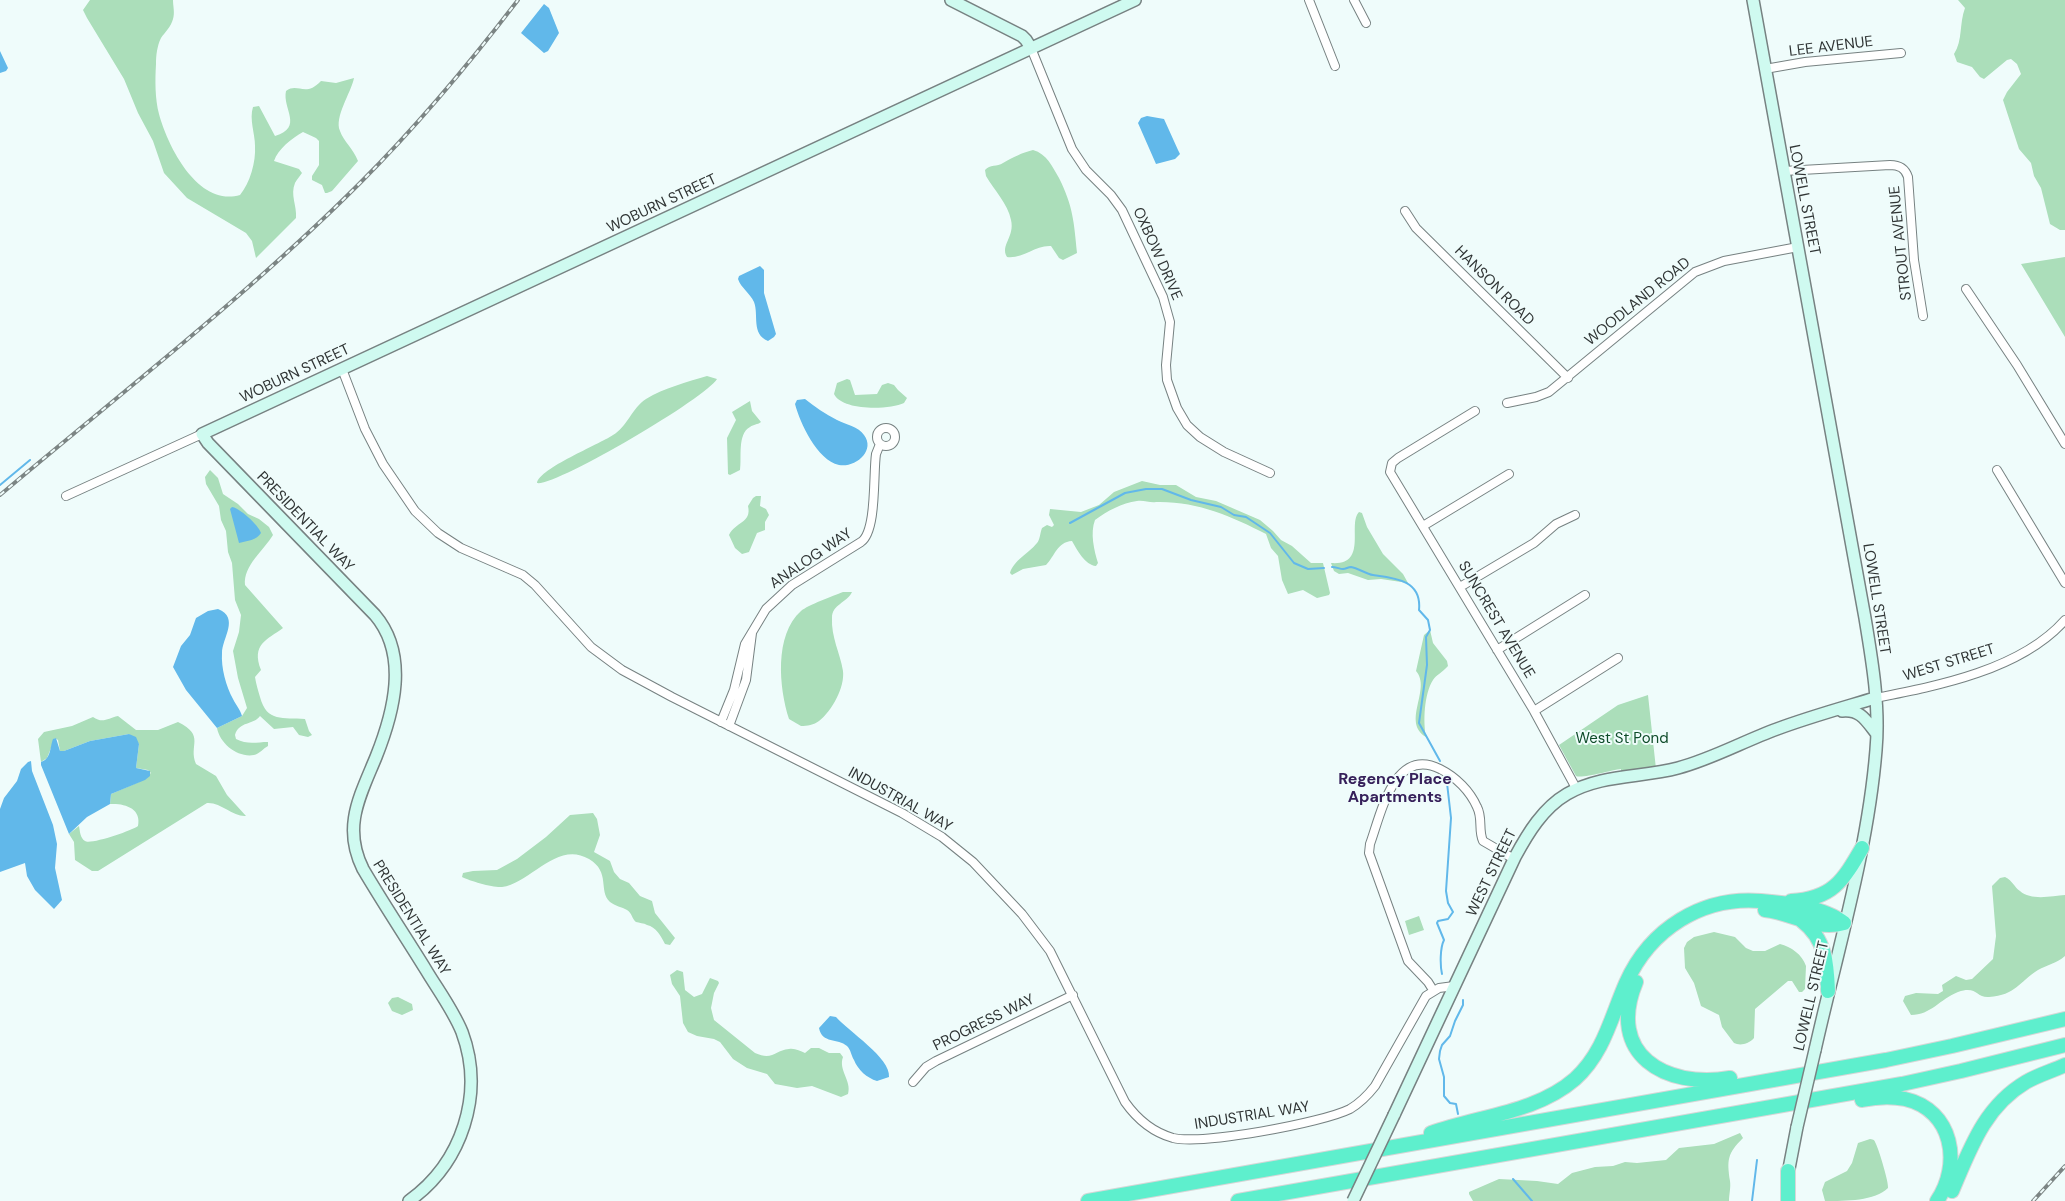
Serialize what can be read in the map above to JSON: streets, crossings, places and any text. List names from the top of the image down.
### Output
{
  "streets": {
    "main road": [
      "LOWELL STREET",
      "WOBURN STREET",
      "PRESIDENTIAL WAY",
      "WEST STREET"
    ],
    "street": [
      "LEE AVENUE",
      "STROUT AVENUE",
      "OXBOW DRIVE",
      "HANSON ROAD",
      "WOODLAND ROAD",
      "ANALOG WAY",
      "SUNCREST AVENUE",
      "INDUSTRIAL WAY",
      "PROGRESS WAY"
    ]
  },
  "crossings": [
    ["LEE AVENUE", "LOWELL STREET"],
    ["LOWELL STREET", "STROUT AVENUE"],
    ["LOWELL STREET", "WOODLAND ROAD"],
    ["LOWELL STREET", "WEST STREET"],
    ["WOBURN STREET", "OXBOW DRIVE"],
    ["WOBURN STREET", "PRESIDENTIAL WAY"],
    ["WOBURN STREET", "INDUSTRIAL WAY"],
    ["HANSON ROAD", "WOODLAND ROAD"],
    ["ANALOG WAY", "INDUSTRIAL WAY"],
    ["SUNCREST AVENUE", "WEST STREET"],
    ["INDUSTRIAL WAY", "PROGRESS WAY"]
  ],
  "districts": ["Regency Place Apartments"],
  "parks": ["West St Pond"]
}
